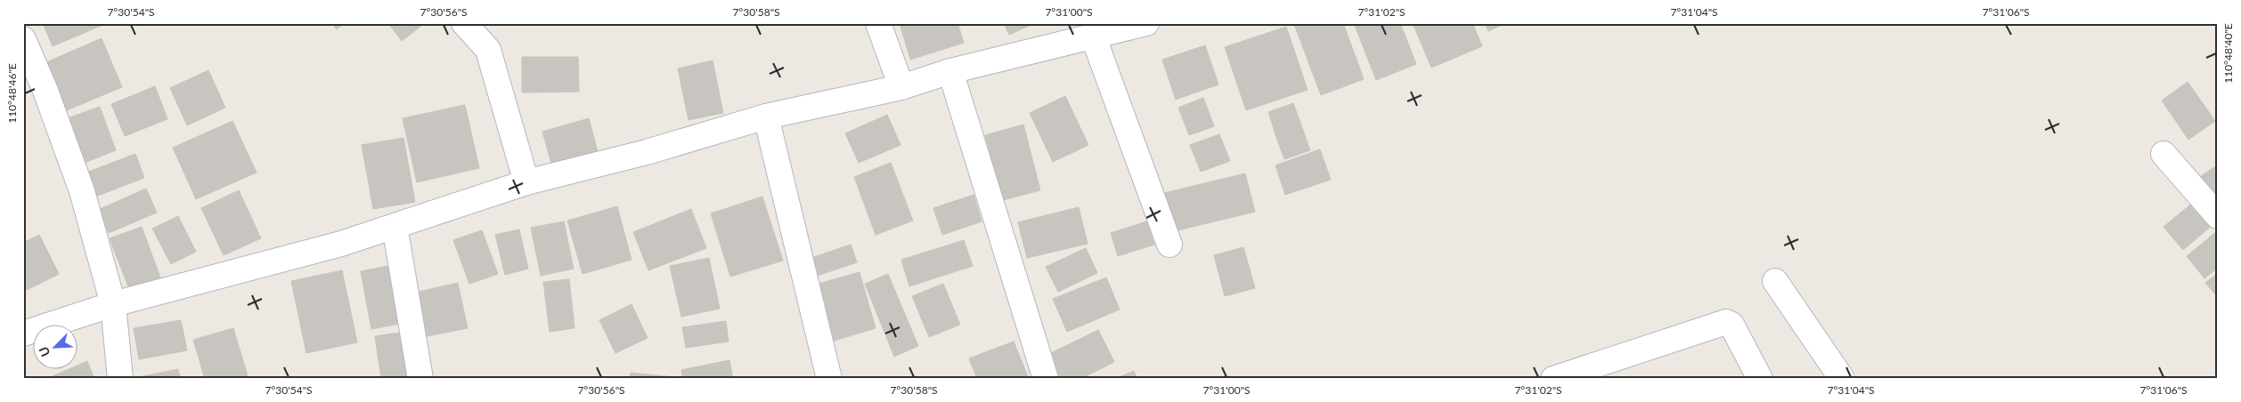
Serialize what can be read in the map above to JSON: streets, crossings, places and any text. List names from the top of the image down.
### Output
{
  "north": "bottom left",
  "coordinates": [
    "7°30'54\"S",
    "7°30'56\"S",
    "7°30'58\"S",
    "7°31'00\"S",
    "7°31'02\"S",
    "7°31'04\"S",
    "7°31'06\"S",
    "110°48'40\"E",
    "110°48'46\"E"
  ]
}
